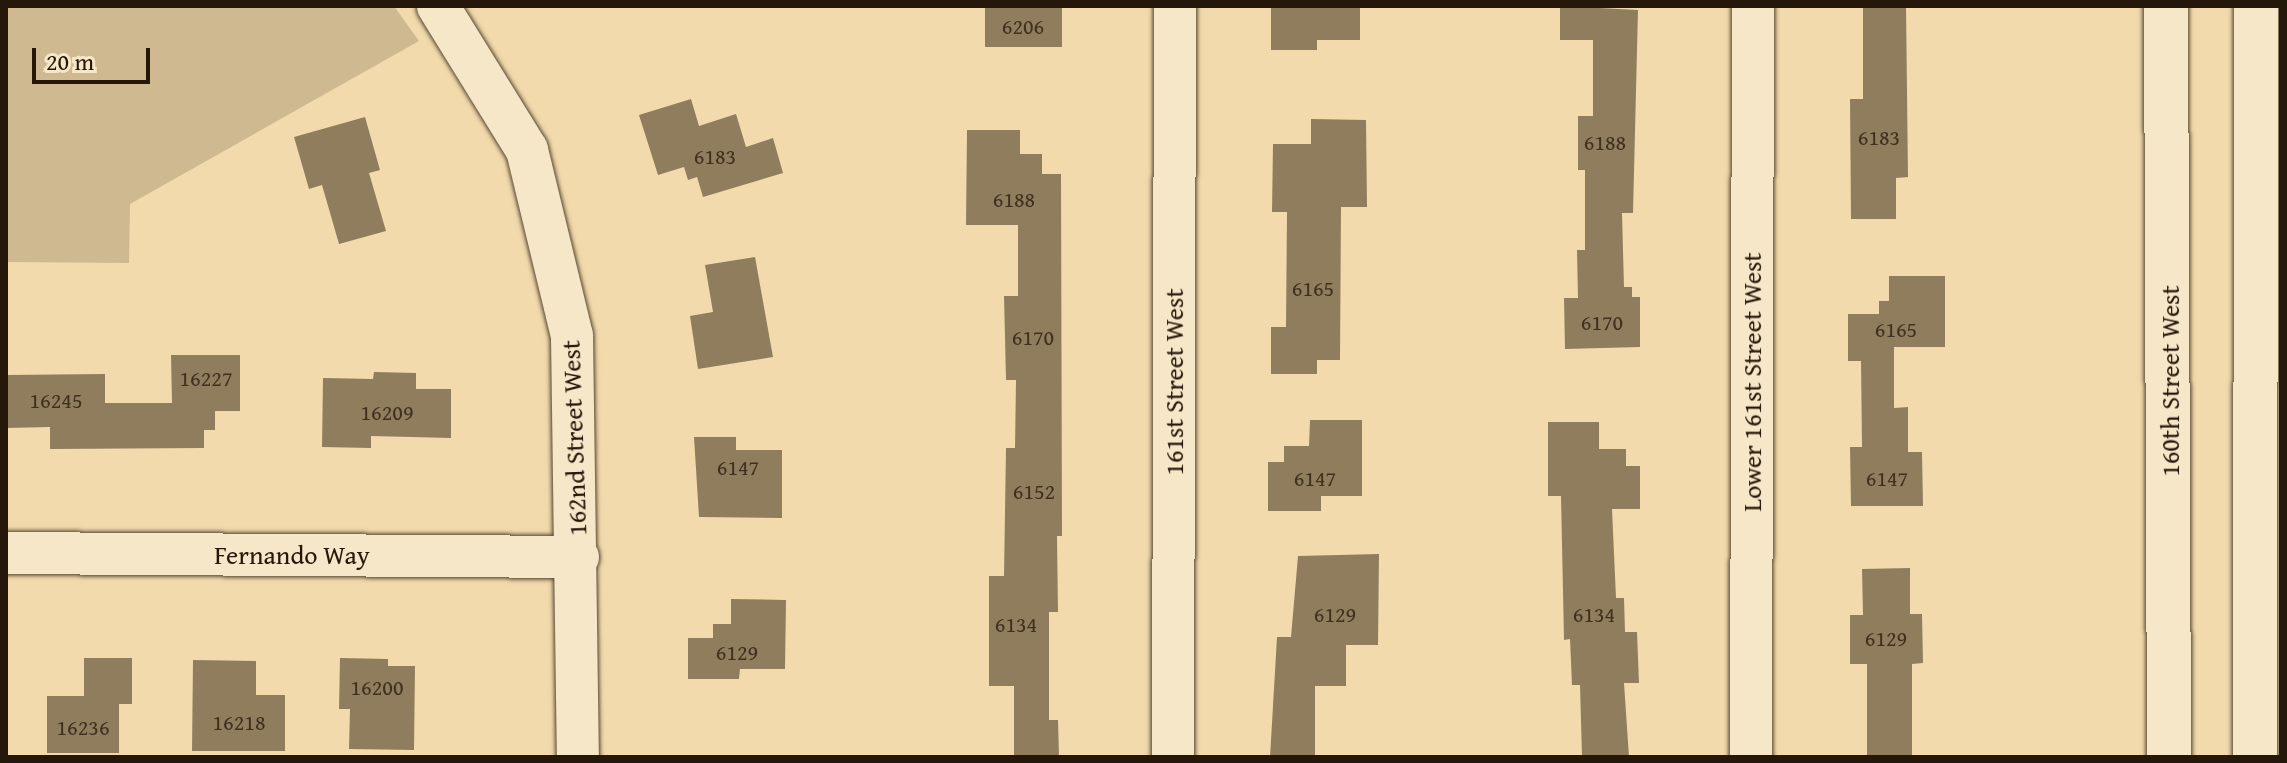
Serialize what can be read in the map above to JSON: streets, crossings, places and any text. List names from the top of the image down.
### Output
{
  "streets": {
    "main road": ["160th Street West"],
    "street": [
      "161st Street West",
      "Lower 161st Street West",
      "162nd Street West",
      "Fernando Way"
    ]
  },
  "crossings": [
    ["162nd Street West", "Fernando Way"]
  ],
  "house_numbers": [
    "6206",
    "6183",
    "6188",
    "6183",
    "6188",
    "6165",
    "6170",
    "6165",
    "6170",
    "16227",
    "16245",
    "16209",
    "6147",
    "6147",
    "6147",
    "6152",
    "6129",
    "6134",
    "6134",
    "6129",
    "6129",
    "16200",
    "16218",
    "16236"
  ],
  "scale_bar": "20 m"
}
